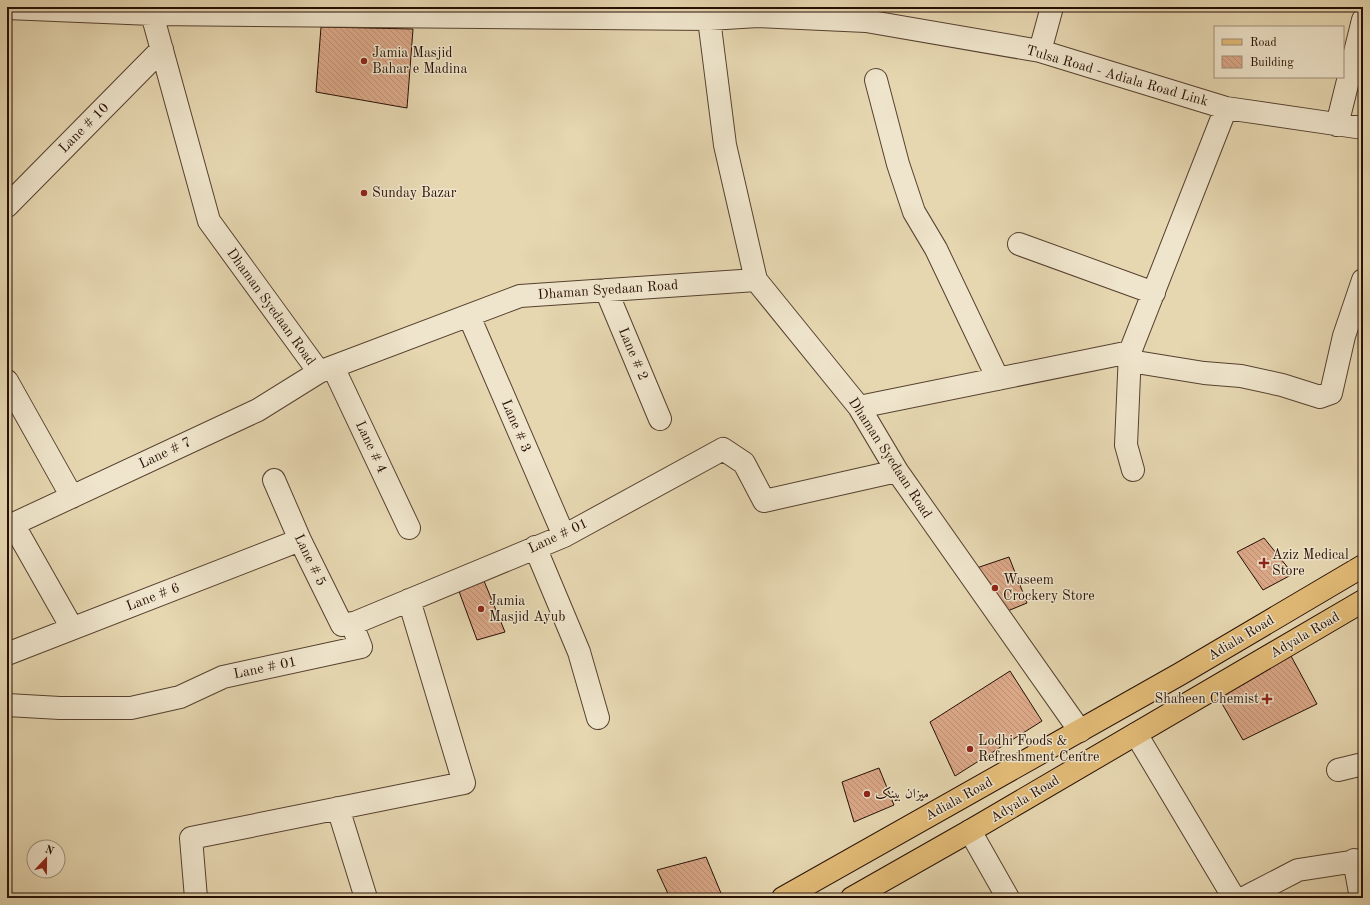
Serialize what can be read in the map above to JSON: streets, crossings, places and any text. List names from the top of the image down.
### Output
{
  "streets": {
    "main road": ["Adyala Road", "Adiala Road"],
    "street": [
      "Tulsa Road - Adiala Road Link",
      "Lane # 10",
      "Dhaman Syedaan Road",
      "Lane # 2",
      "Lane # 3",
      "Lane # 4",
      "Lane # 7",
      "Lane # 01",
      "Lane # 5",
      "Lane # 6"
    ]
  },
  "crossings": [
    ["Tulsa Road - Adiala Road Link", "Dhaman Syedaan Road"],
    ["Lane # 10", "Dhaman Syedaan Road"],
    ["Dhaman Syedaan Road", "Lane # 2"],
    ["Dhaman Syedaan Road", "Lane # 3"],
    ["Dhaman Syedaan Road", "Lane # 4"],
    ["Dhaman Syedaan Road", "Lane # 7"],
    ["Dhaman Syedaan Road", "Lane # 01"],
    ["Dhaman Syedaan Road", "Adiala Road"],
    ["Lane # 3", "Lane # 01"],
    ["Lane # 4", "Lane # 7"],
    ["Lane # 01", "Lane # 5"],
    ["Lane # 5", "Lane # 6"]
  ],
  "places": {
    "other": [
      "Jamia Masjid Bahar e Madina",
      "Sunday Bazar",
      "Waseem Crockery Store",
      "Jamia Masjid Ayub",
      "Lodhi Foods & Refreshment Centre",
      "میزان بینک"
    ],
    "health": ["Aziz Medical Store", "Shaheen Chemist"]
  },
  "legend": ["Road", "Building"],
  "north": "top"
}
